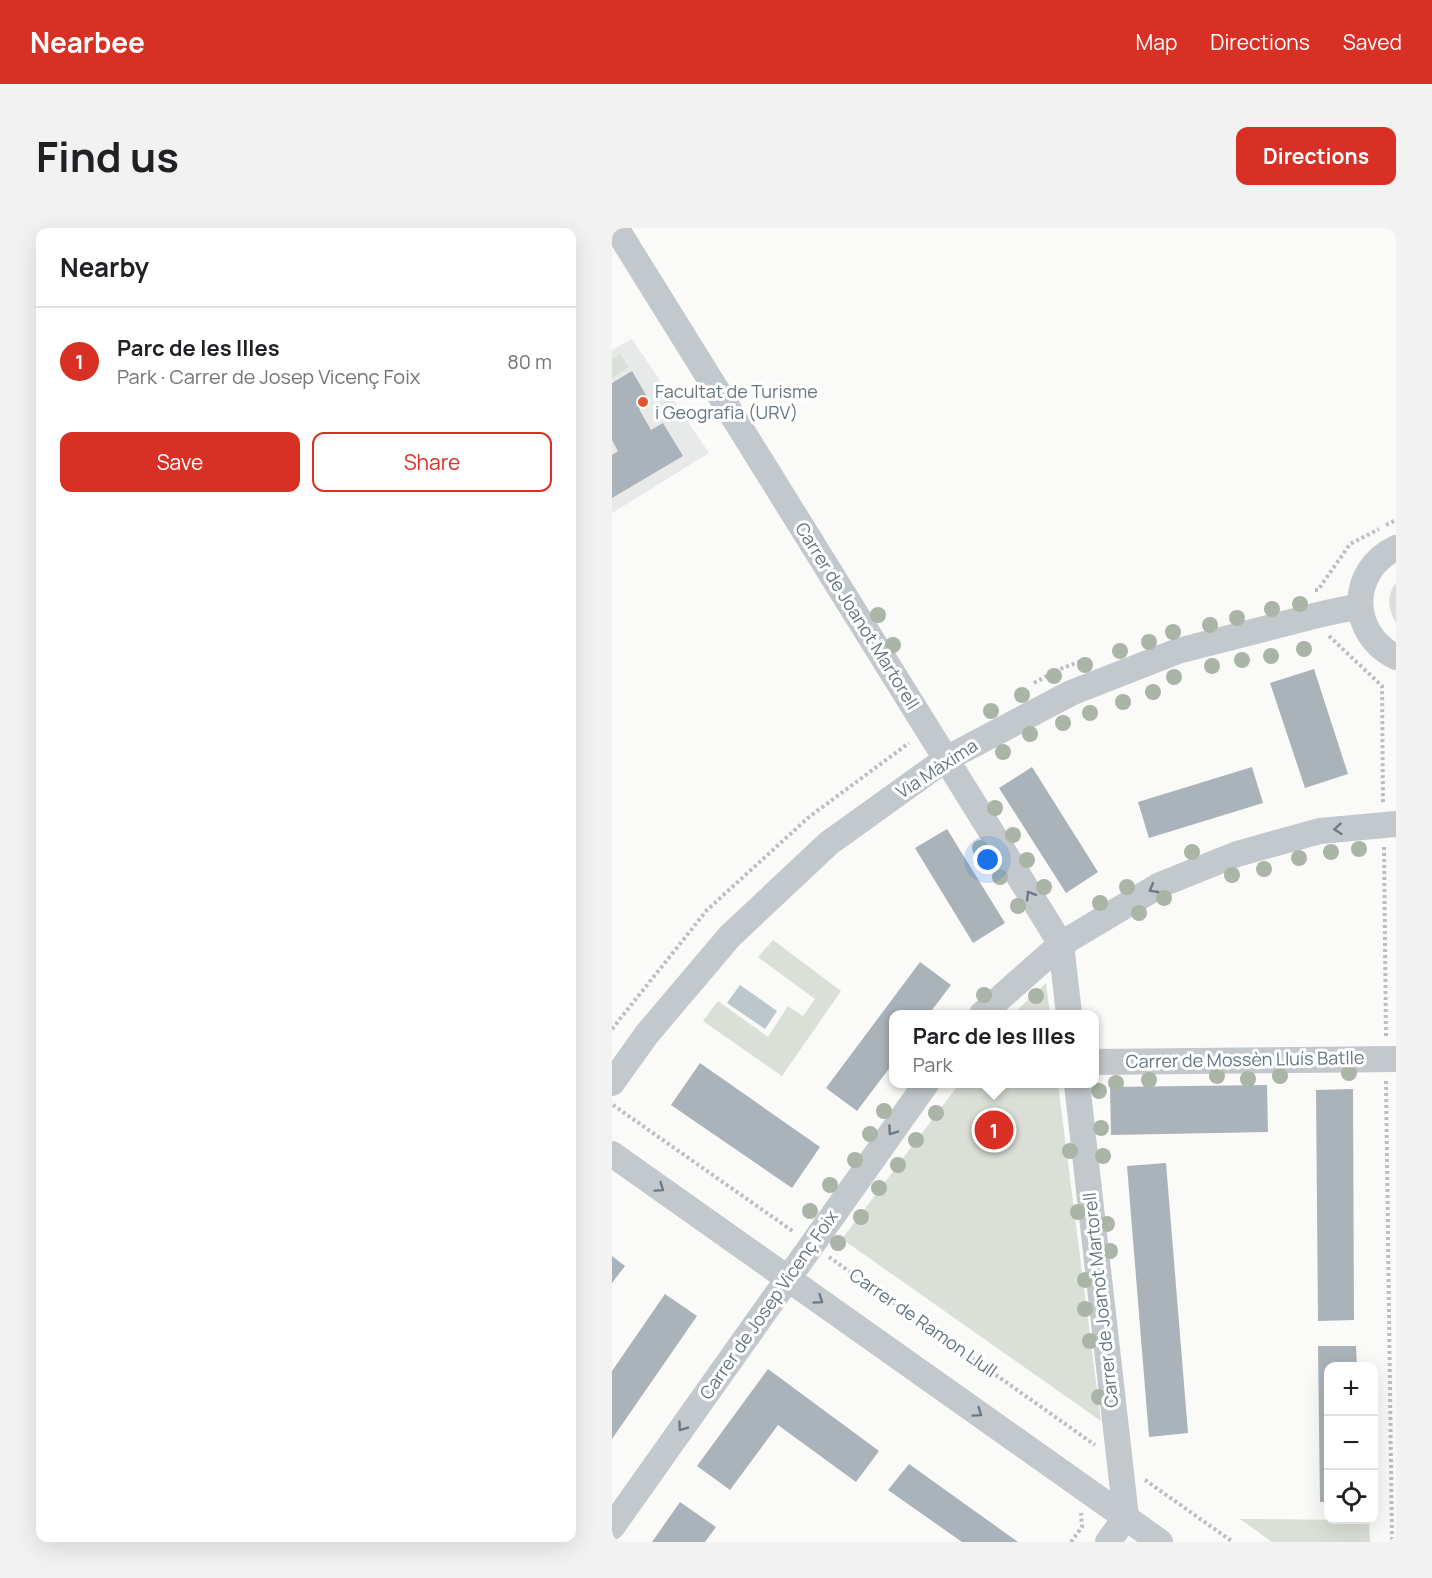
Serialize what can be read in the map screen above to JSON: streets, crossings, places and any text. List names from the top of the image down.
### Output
{
  "streets": {
    "street": [
      "Carrer de Joanot Martorell",
      "Via Màxima",
      "Carrer de Mossèn Lluís Batlle",
      "Carrer de Josep Vicenç Foix"
    ],
    "path": ["Carrer de Ramon Llull"]
  },
  "crossings": [
    ["Carrer de Joanot Martorell", "Via Màxima"],
    ["Carrer de Joanot Martorell", "Carrer de Ramon Llull"],
    ["Carrer de Josep Vicenç Foix", "Carrer de Ramon Llull"]
  ],
  "one_way": ["Carrer de Josep Vicenç Foix"],
  "places": ["Facultat de Turisme i Geografia (URV)"],
  "page": {
    "header": "Nearbee",
    "nav": ["Map", "Directions", "Saved"],
    "title": "Find us",
    "buttons": [
      "Directions",
      ["Save", "Share"]
    ],
    "heading": "Nearby",
    "list": [
      {
        "mark": "1",
        "name": "Parc de les Illes",
        "note": "Park · Carrer de Josep Vicenç Foix",
        "value": "80 m"
      }
    ],
    "popup": ["Parc de les Illes", "Park"],
    "pins": "1",
    "map_buttons": ["+", "−"]
  }
}
